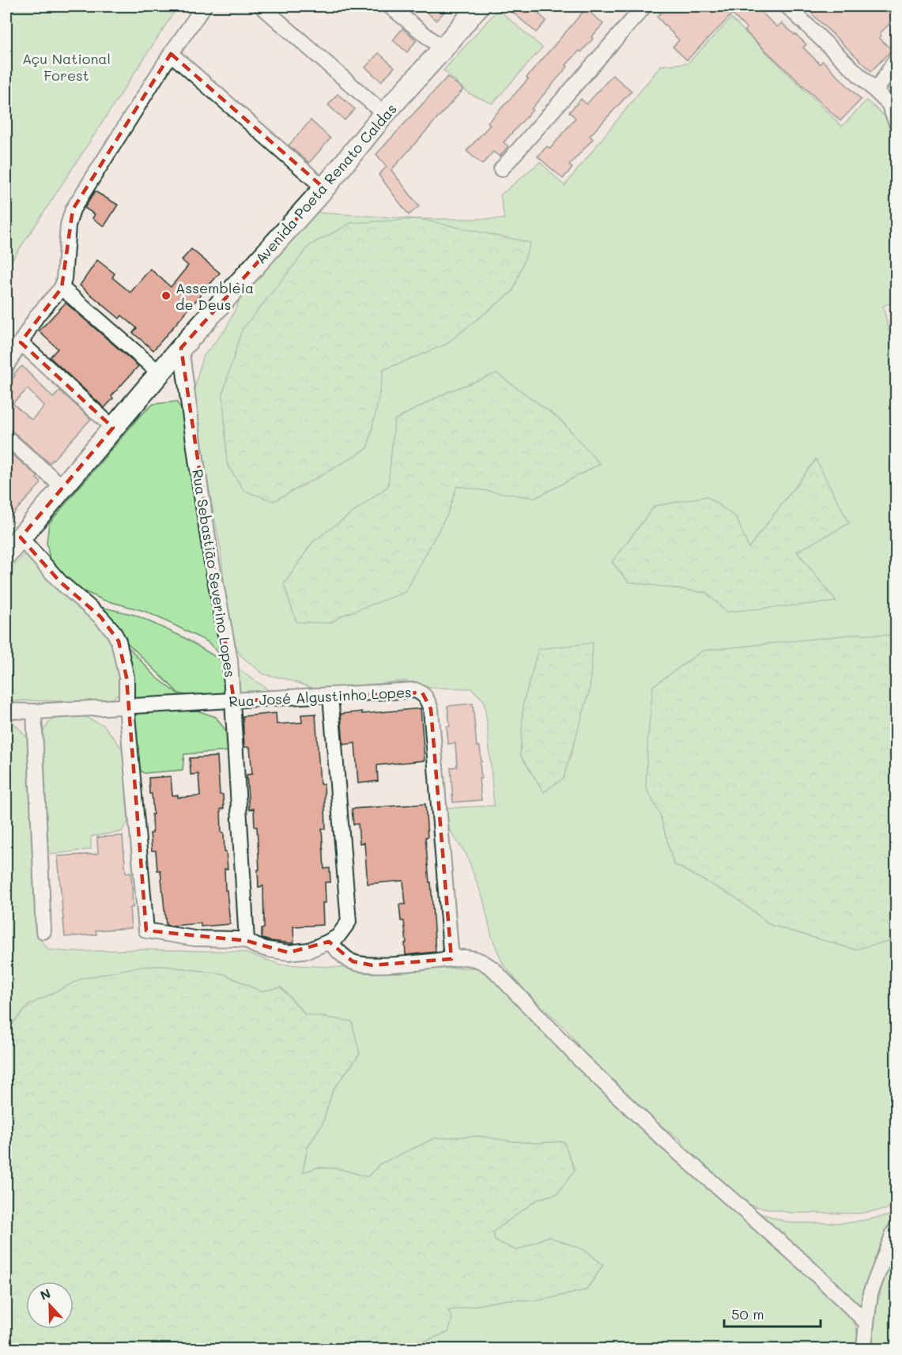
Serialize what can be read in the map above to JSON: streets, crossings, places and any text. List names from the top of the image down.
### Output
{
  "streets": {
    "main road": ["Avenida Poeta Renato Caldas"],
    "street": ["Rua Sebastião Severino Lopes", "Rua José Algustinho Lopes"]
  },
  "crossings": [
    ["Avenida Poeta Renato Caldas", "Rua Sebastião Severino Lopes"],
    ["Rua Sebastião Severino Lopes", "Rua José Algustinho Lopes"]
  ],
  "parks": ["Açu National Forest"],
  "places": ["Assembleia de Deus"],
  "scale_bar": "50 m",
  "north": "top"
}
